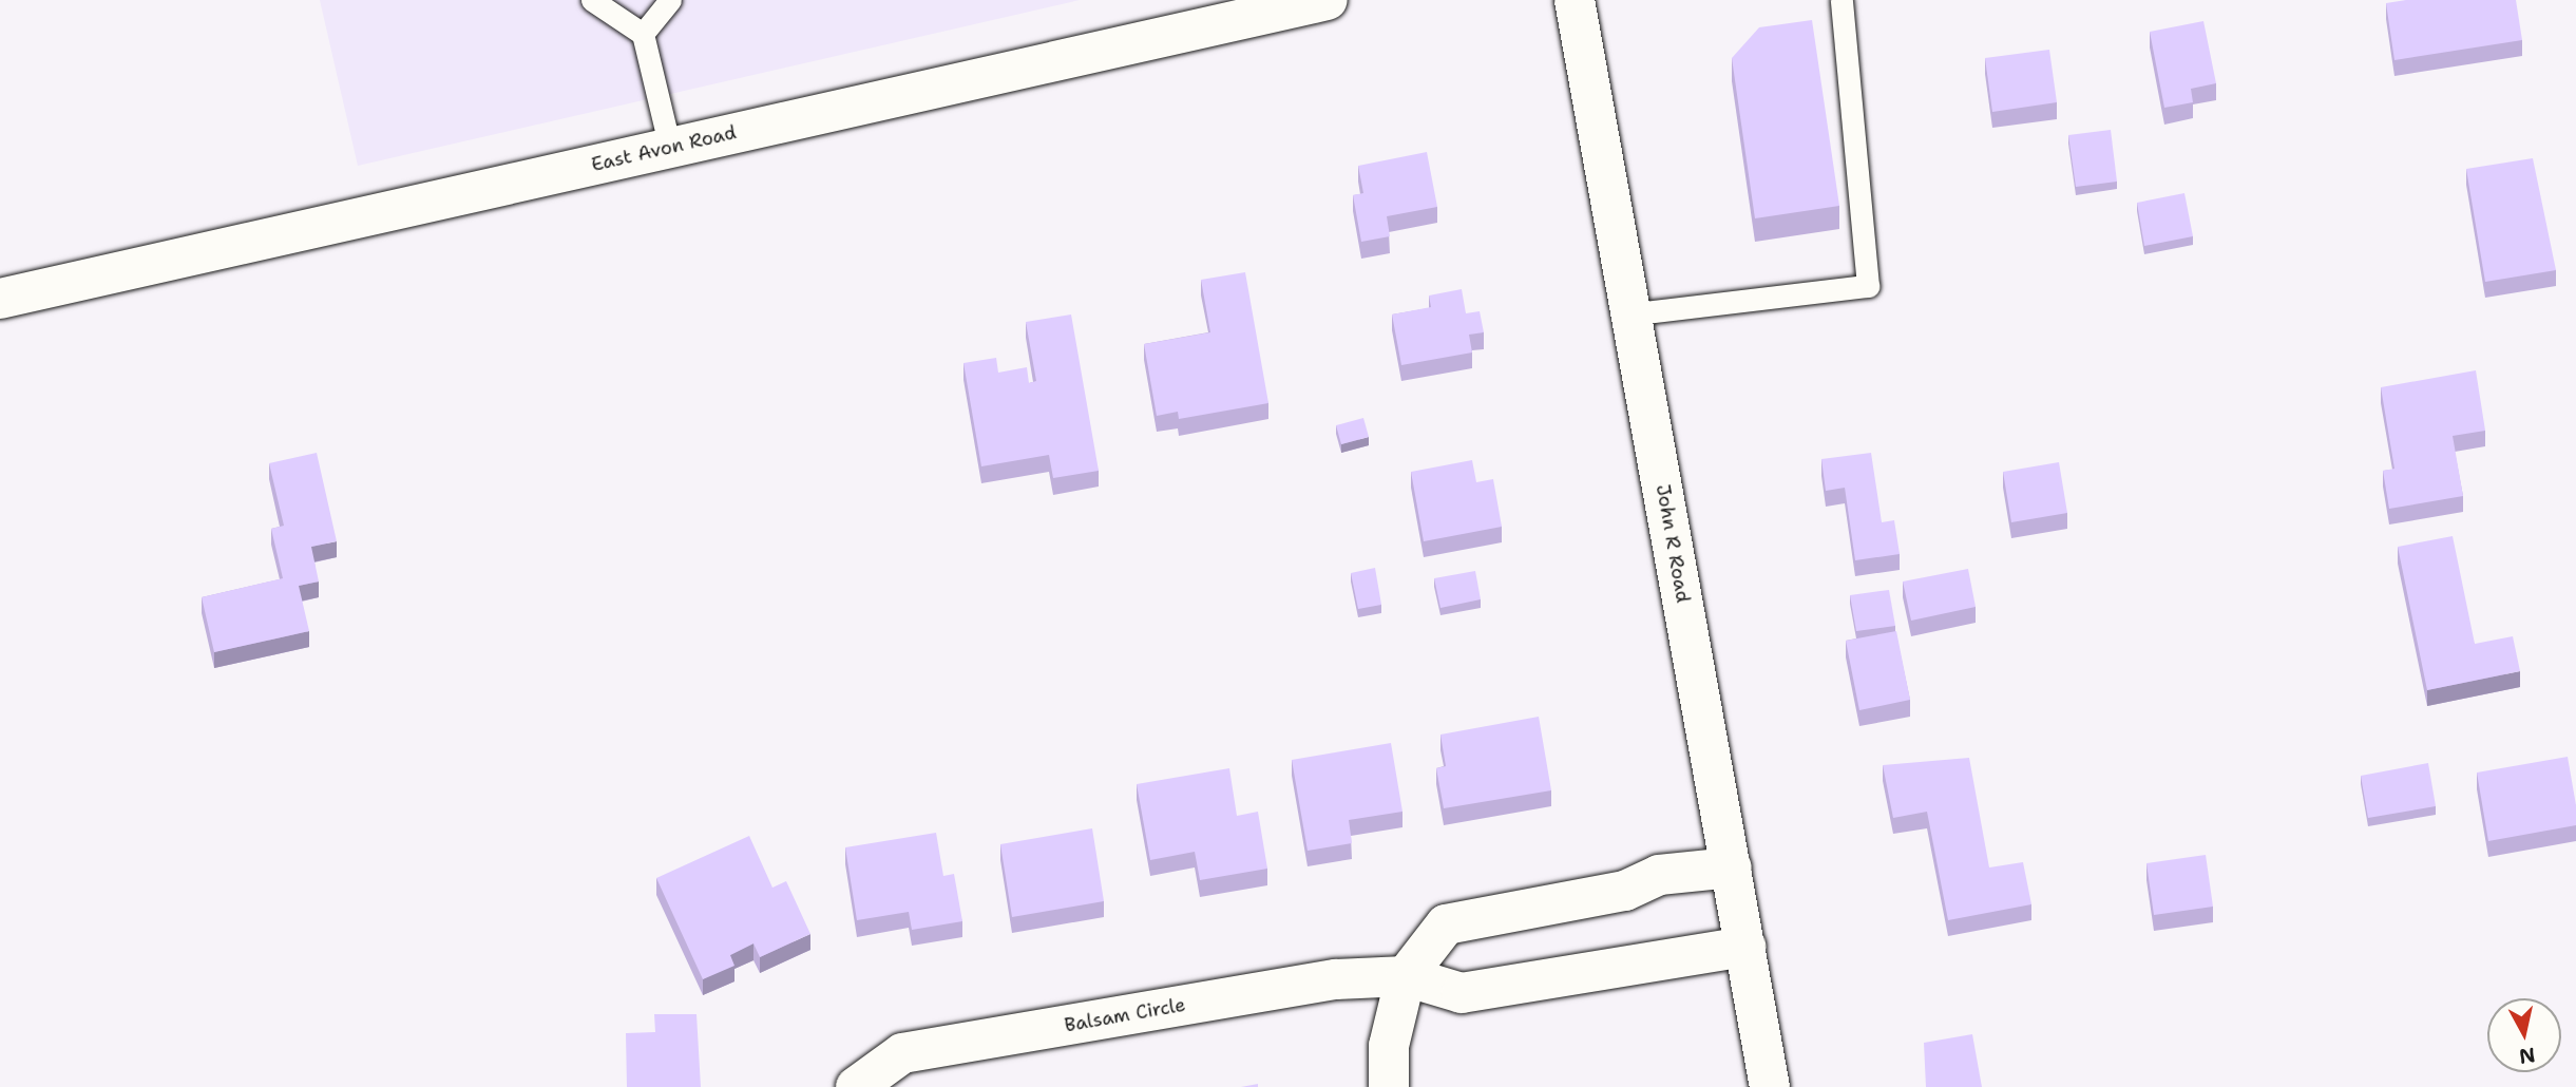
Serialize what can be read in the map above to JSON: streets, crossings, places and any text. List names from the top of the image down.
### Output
{
  "streets": {
    "street": ["East Avon Road", "John R Road", "Balsam Circle"]
  },
  "crossings": [
    ["John R Road", "Balsam Circle"]
  ],
  "north": "bottom"
}
